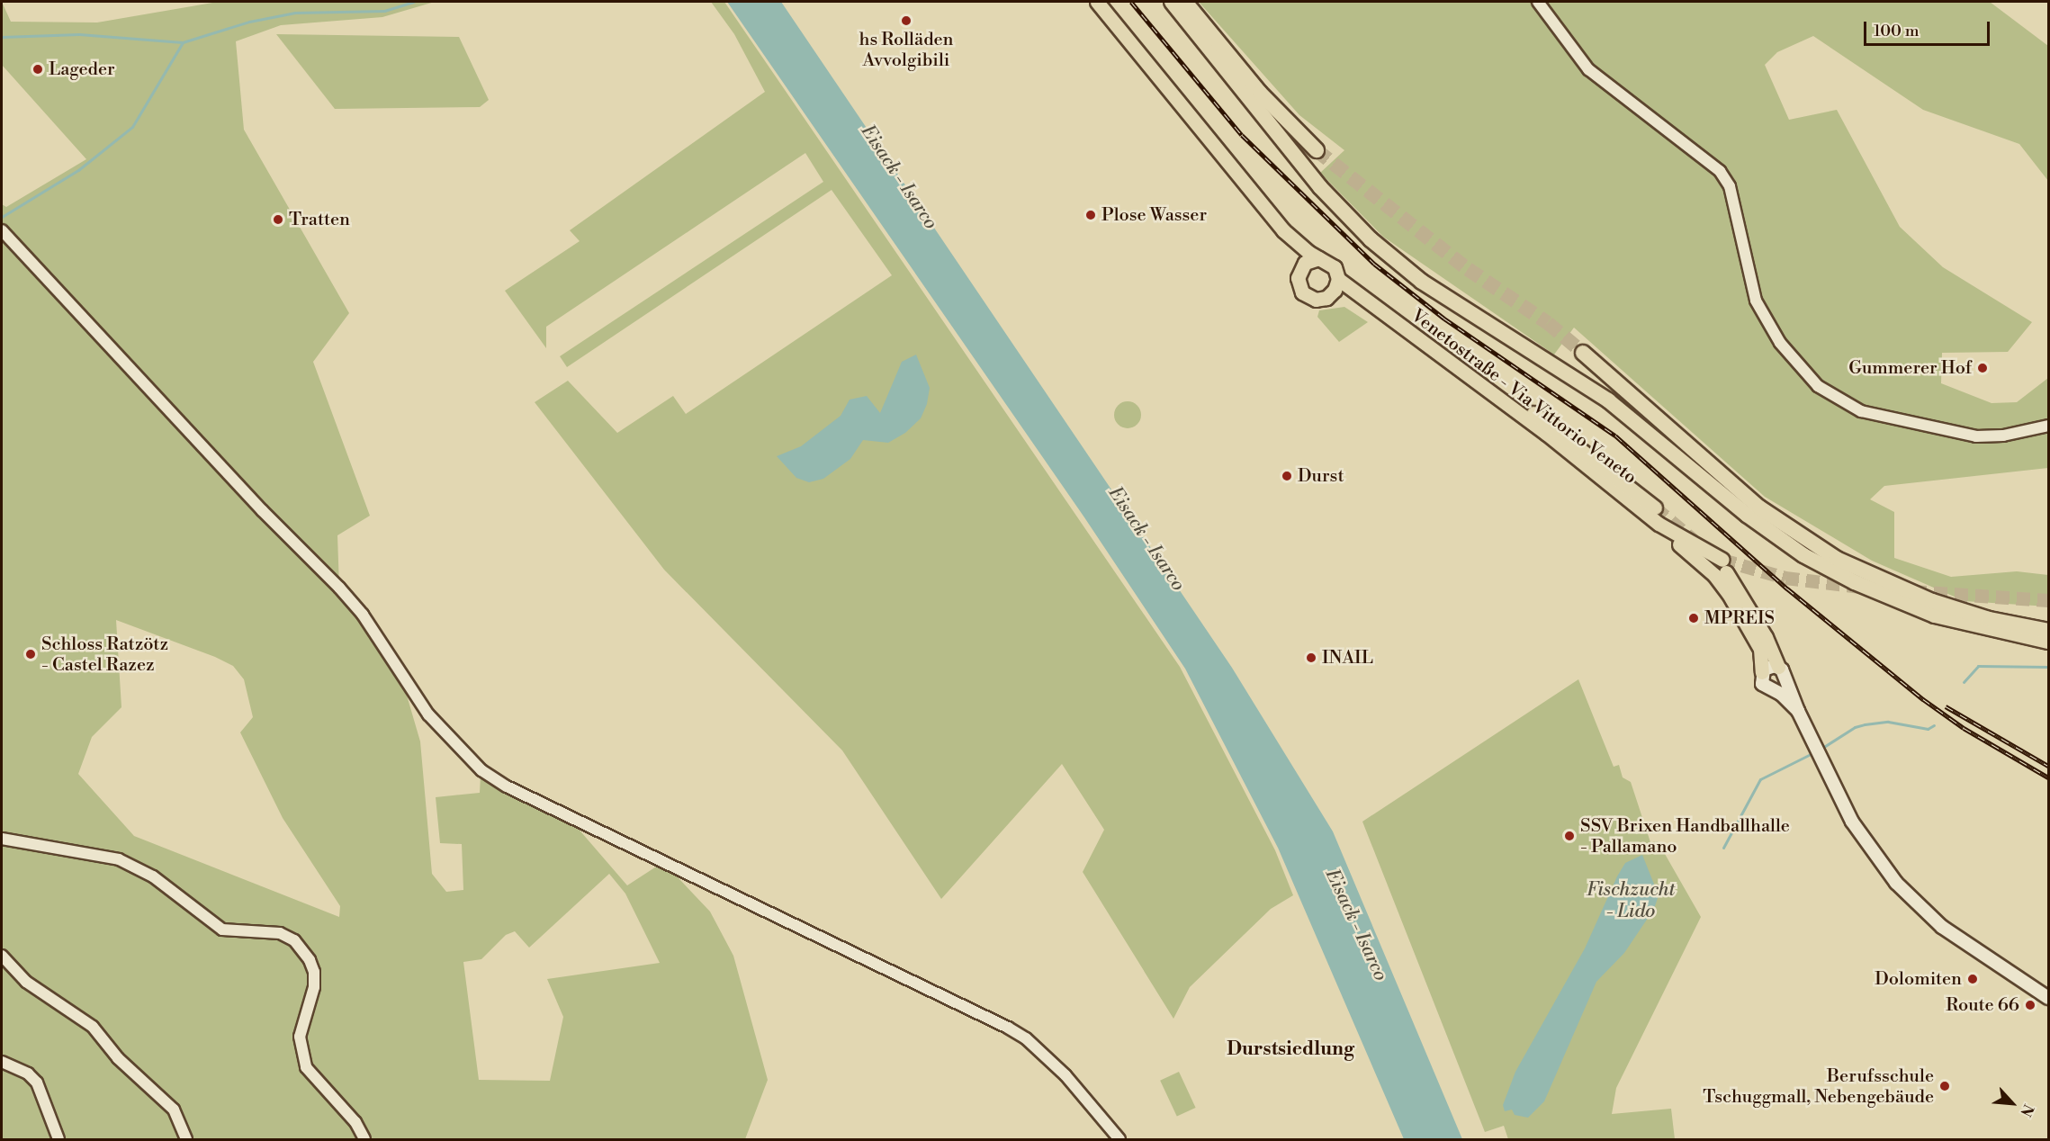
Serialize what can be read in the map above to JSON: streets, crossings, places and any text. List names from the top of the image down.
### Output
{
  "streets": {
    "main road": ["Venetostraße - Via Vittorio Veneto"]
  },
  "districts": ["Durstsiedlung"],
  "water": ["Eisack - Isarco", "Fischzucht - Lido"],
  "places": [
    "hs Rolläden Avvolgibili",
    "Lageder",
    "Plose Wasser",
    "Tratten",
    "Gummerer Hof",
    "Durst",
    "MPREIS",
    "Schloss Ratzötz - Castel Razez",
    "INAIL",
    "SSV Brixen Handballhalle - Pallamano",
    "Dolomiten",
    "Route 66",
    "Berufsschule Tschuggmall, Nebengebäude"
  ],
  "scale_bar": "100 m",
  "north": "bottom right"
}
